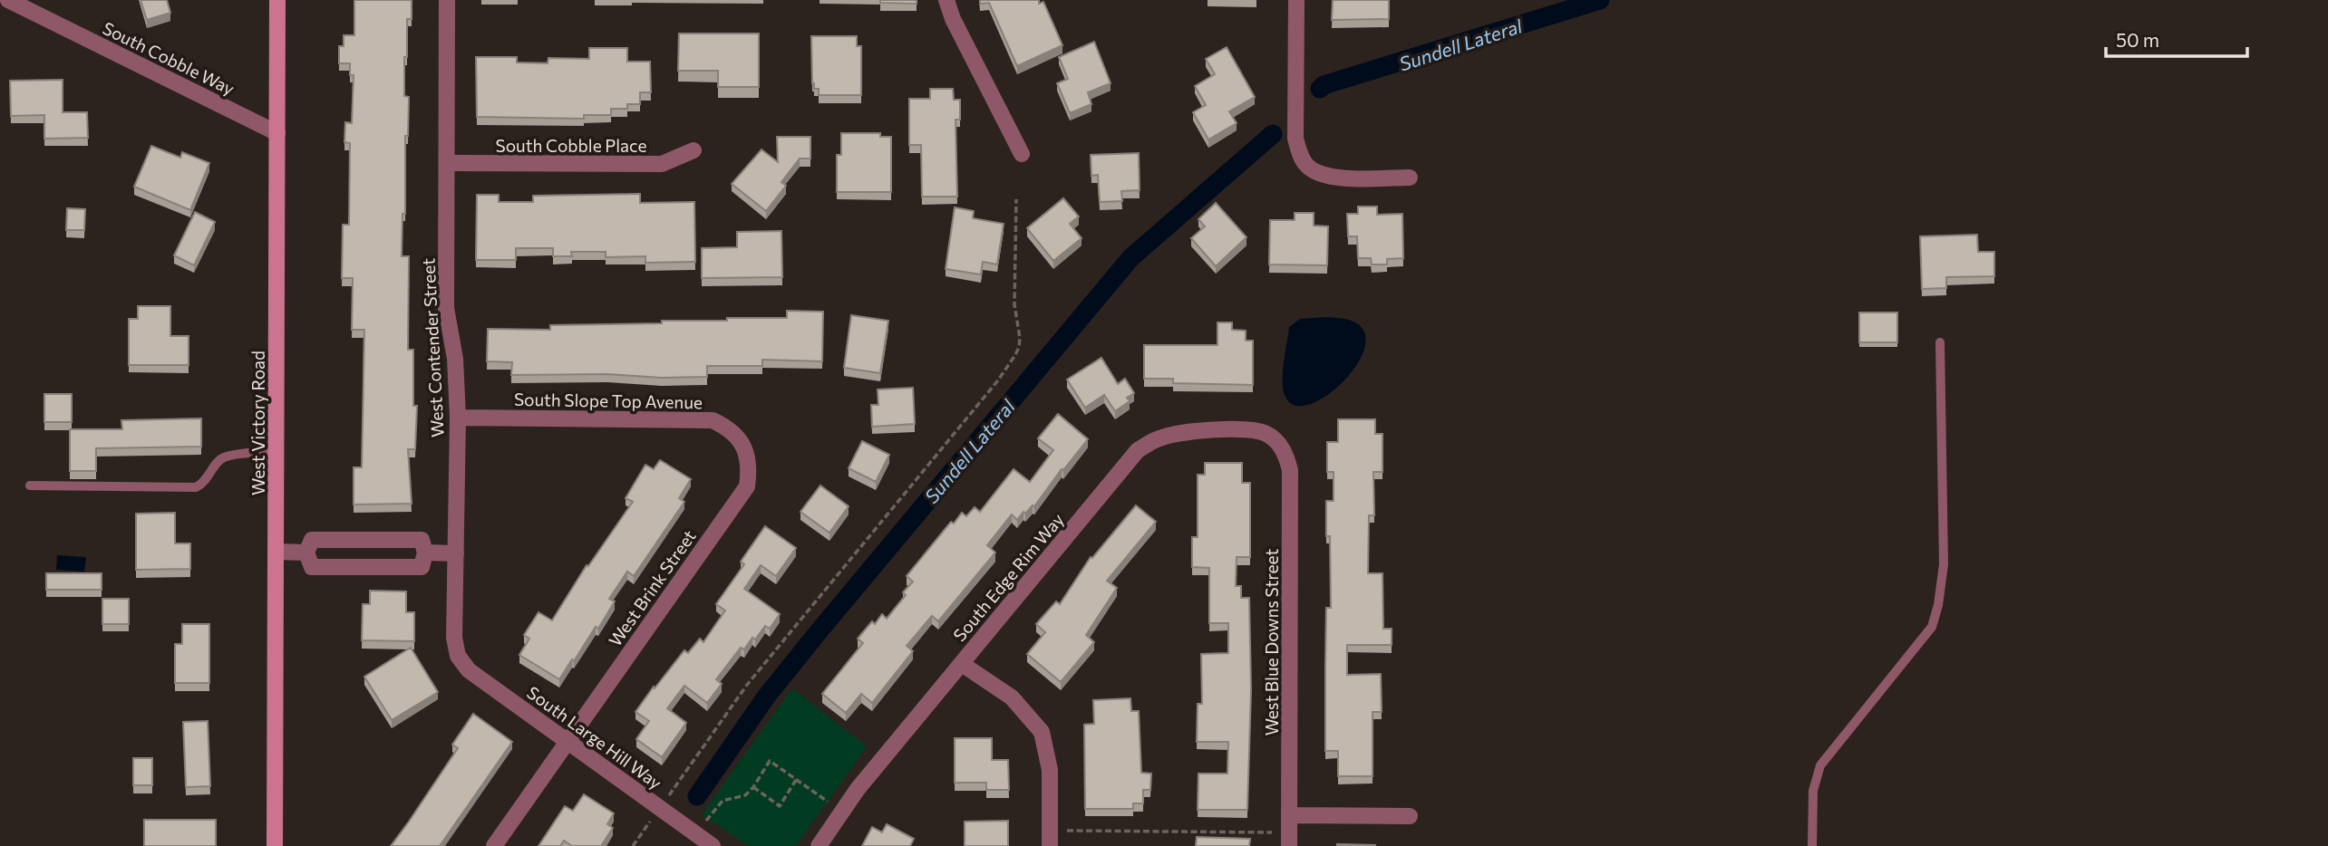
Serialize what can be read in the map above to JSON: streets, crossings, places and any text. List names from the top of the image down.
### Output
{
  "streets": {
    "main road": ["West Victory Road"],
    "street": [
      "South Cobble Way",
      "South Cobble Place",
      "West Contender Street",
      "South Slope Top Avenue",
      "South Edge Rim Way",
      "West Brink Street",
      "West Blue Downs Street",
      "South Large Hill Way"
    ]
  },
  "crossings": [
    ["South Cobble Way", "West Victory Road"],
    ["South Cobble Place", "West Contender Street"],
    ["West Contender Street", "South Slope Top Avenue"],
    ["West Contender Street", "South Large Hill Way"],
    ["South Slope Top Avenue", "West Brink Street"],
    ["South Edge Rim Way", "West Blue Downs Street"],
    ["West Brink Street", "South Large Hill Way"]
  ],
  "water": ["Sundell Lateral"],
  "scale_bar": "50 m"
}
